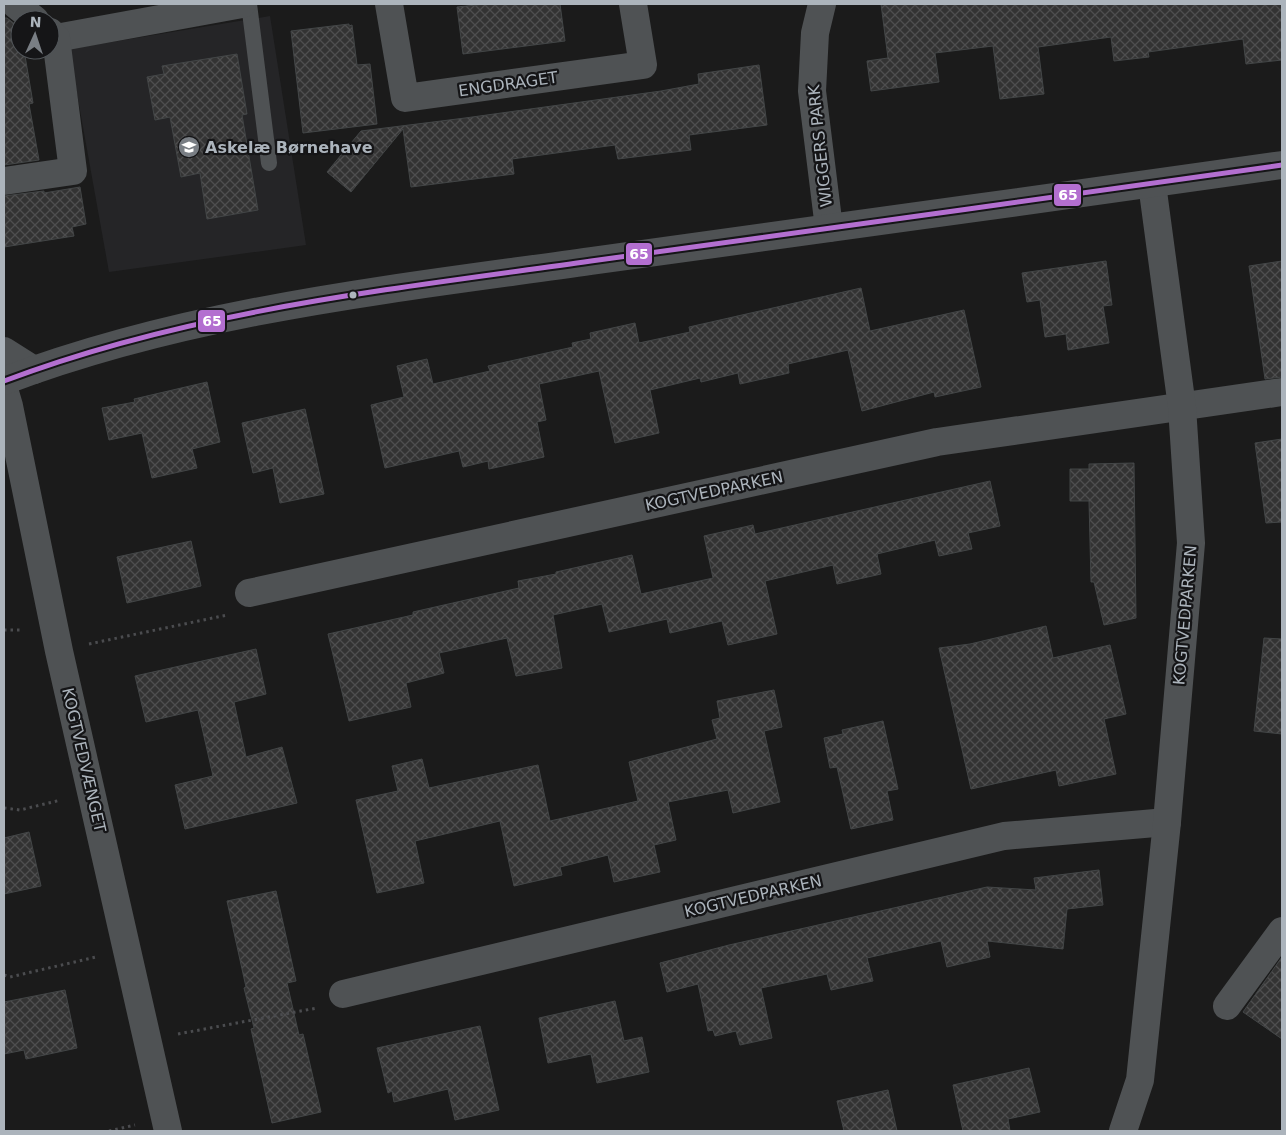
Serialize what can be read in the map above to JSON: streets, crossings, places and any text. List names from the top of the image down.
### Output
{
  "streets": {
    "street": [
      "ENGDRAGET",
      "WIGGERS PARK",
      "KOGTVEDPARKEN",
      "KOGTVEDVÆNGET"
    ]
  },
  "places": {
    "school or university": ["Askelæ Børnehave"]
  },
  "lines": ["transit line 65"],
  "north": "top"
}
